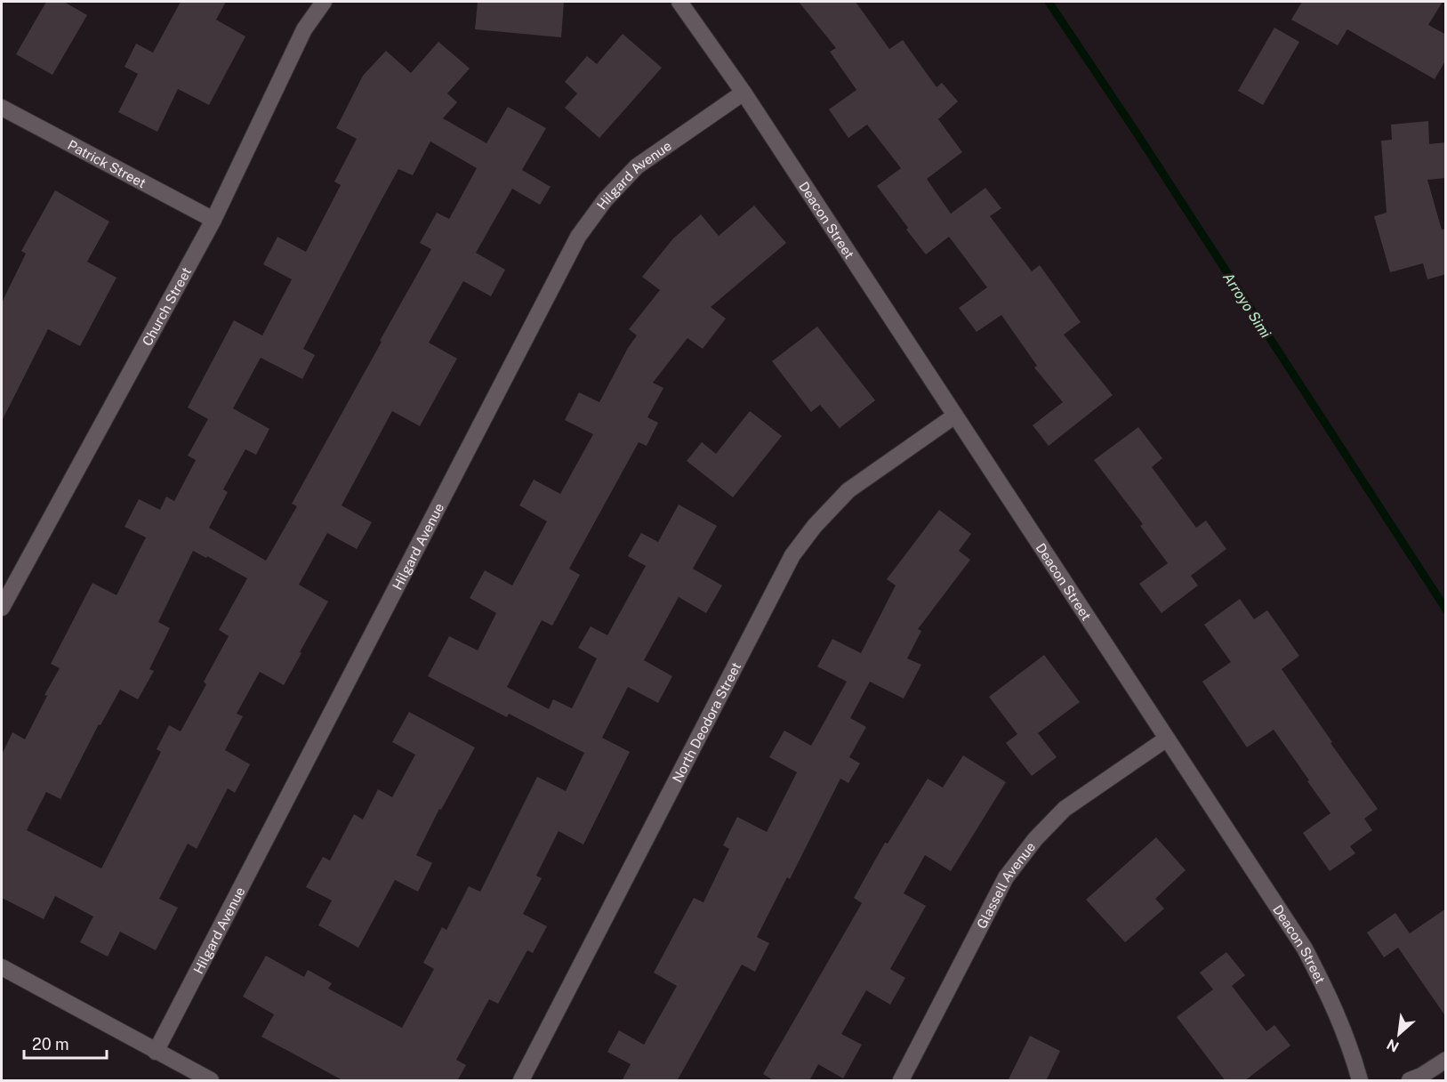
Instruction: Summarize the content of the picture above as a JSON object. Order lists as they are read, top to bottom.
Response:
{
  "streets": {
    "street": [
      "Patrick Street",
      "Hilgard Avenue",
      "Deacon Street",
      "Church Street",
      "North Deodora Street",
      "Glassell Avenue"
    ]
  },
  "crossings": [
    ["Patrick Street", "Church Street"],
    ["Hilgard Avenue", "Deacon Street"],
    ["Deacon Street", "North Deodora Street"],
    ["Deacon Street", "Glassell Avenue"]
  ],
  "water": ["Arroyo Simi"],
  "scale_bar": "20 m",
  "north": "bottom left"
}
